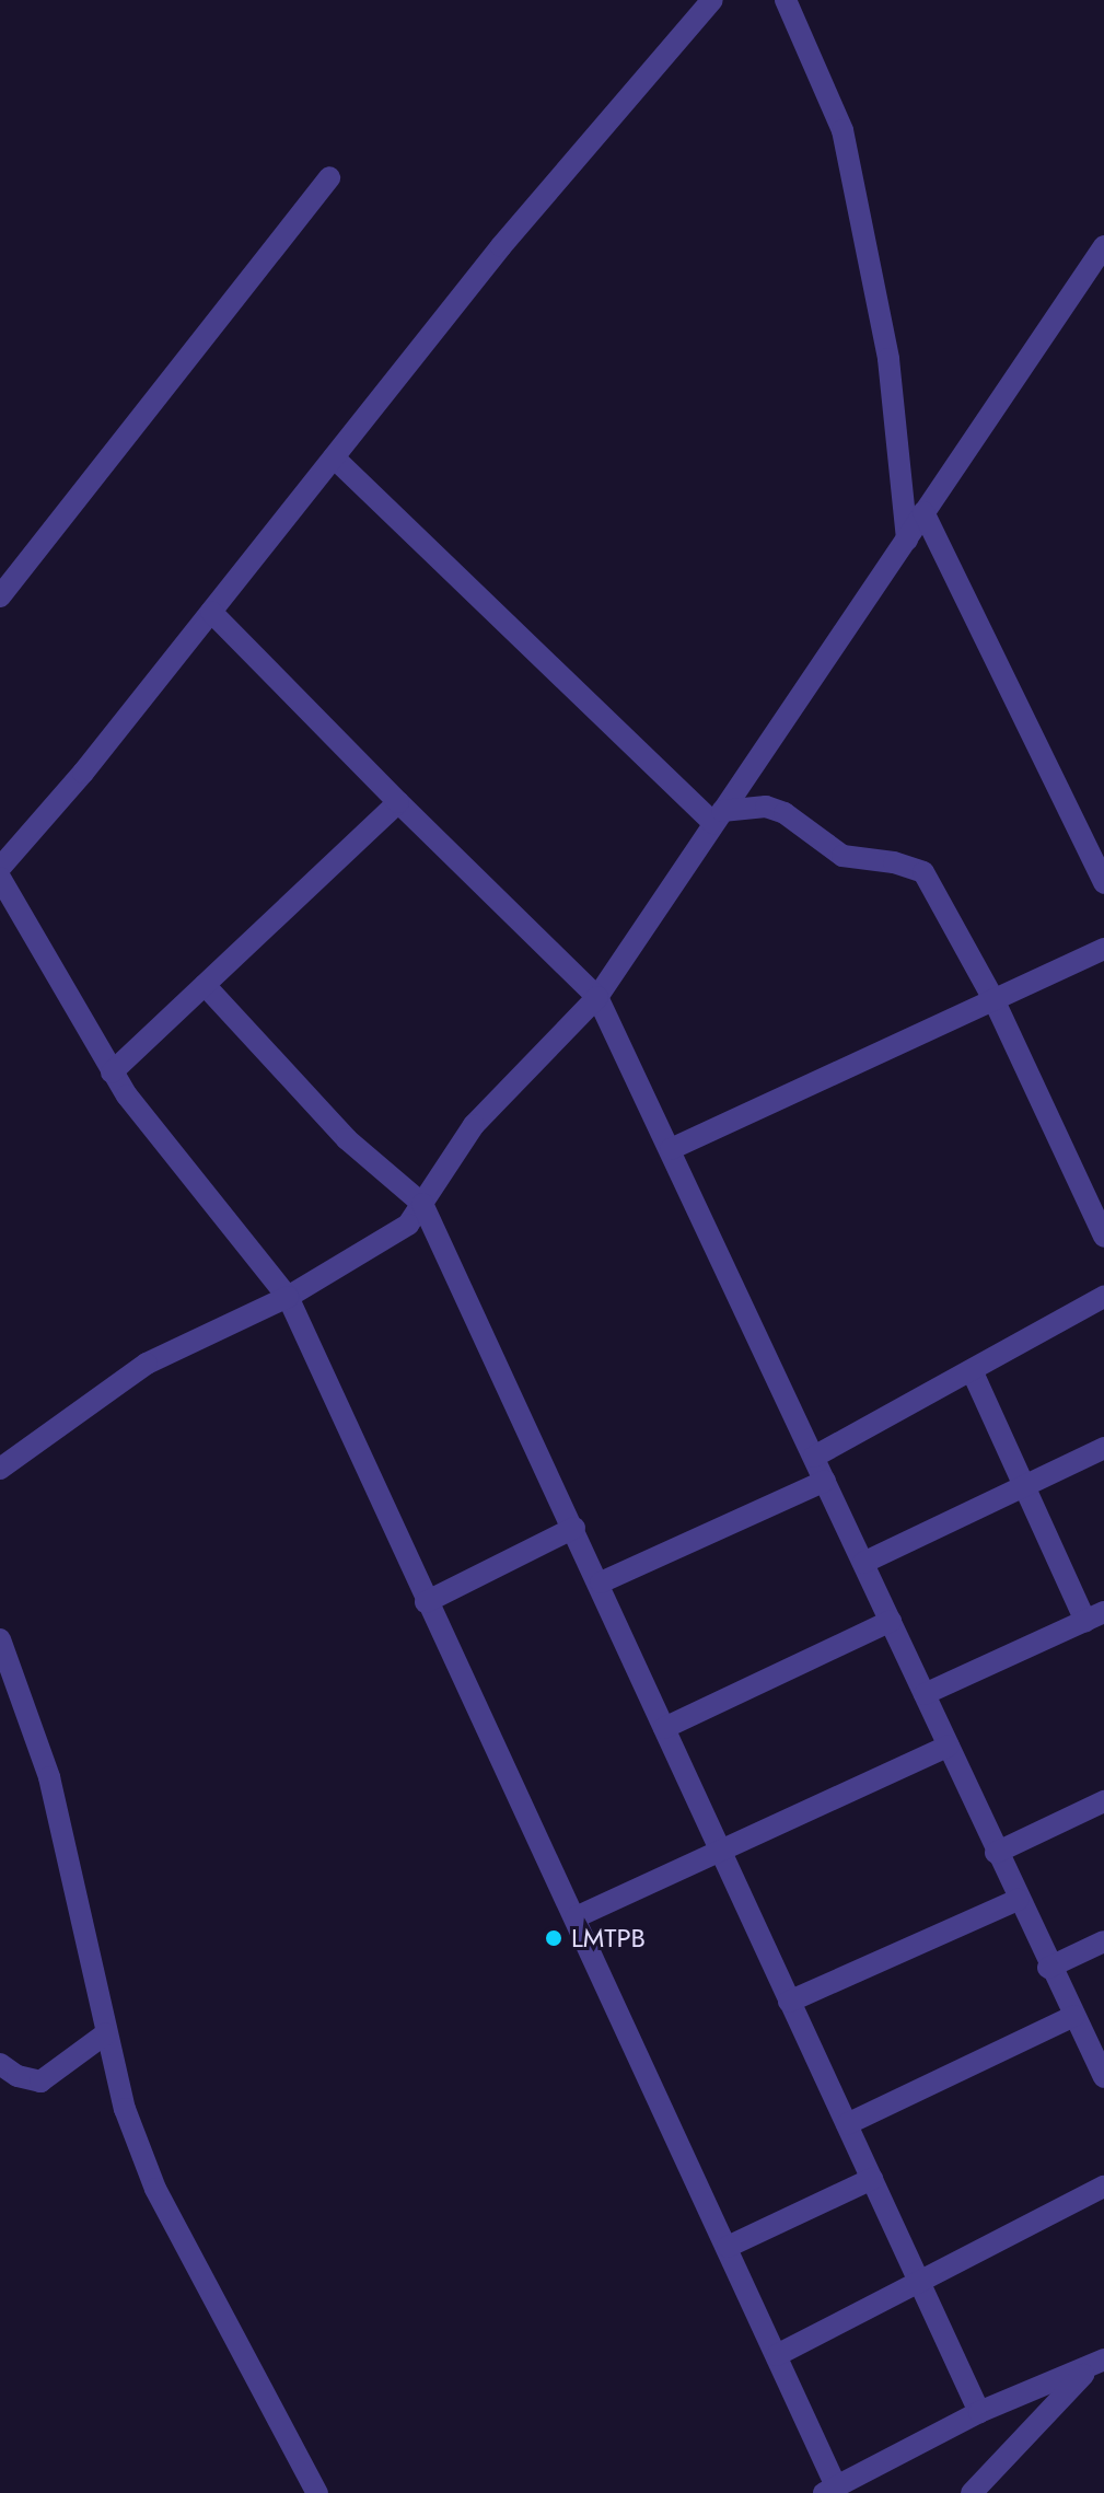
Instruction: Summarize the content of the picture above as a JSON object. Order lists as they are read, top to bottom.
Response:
{
  "places": ["LMTPB"]
}
